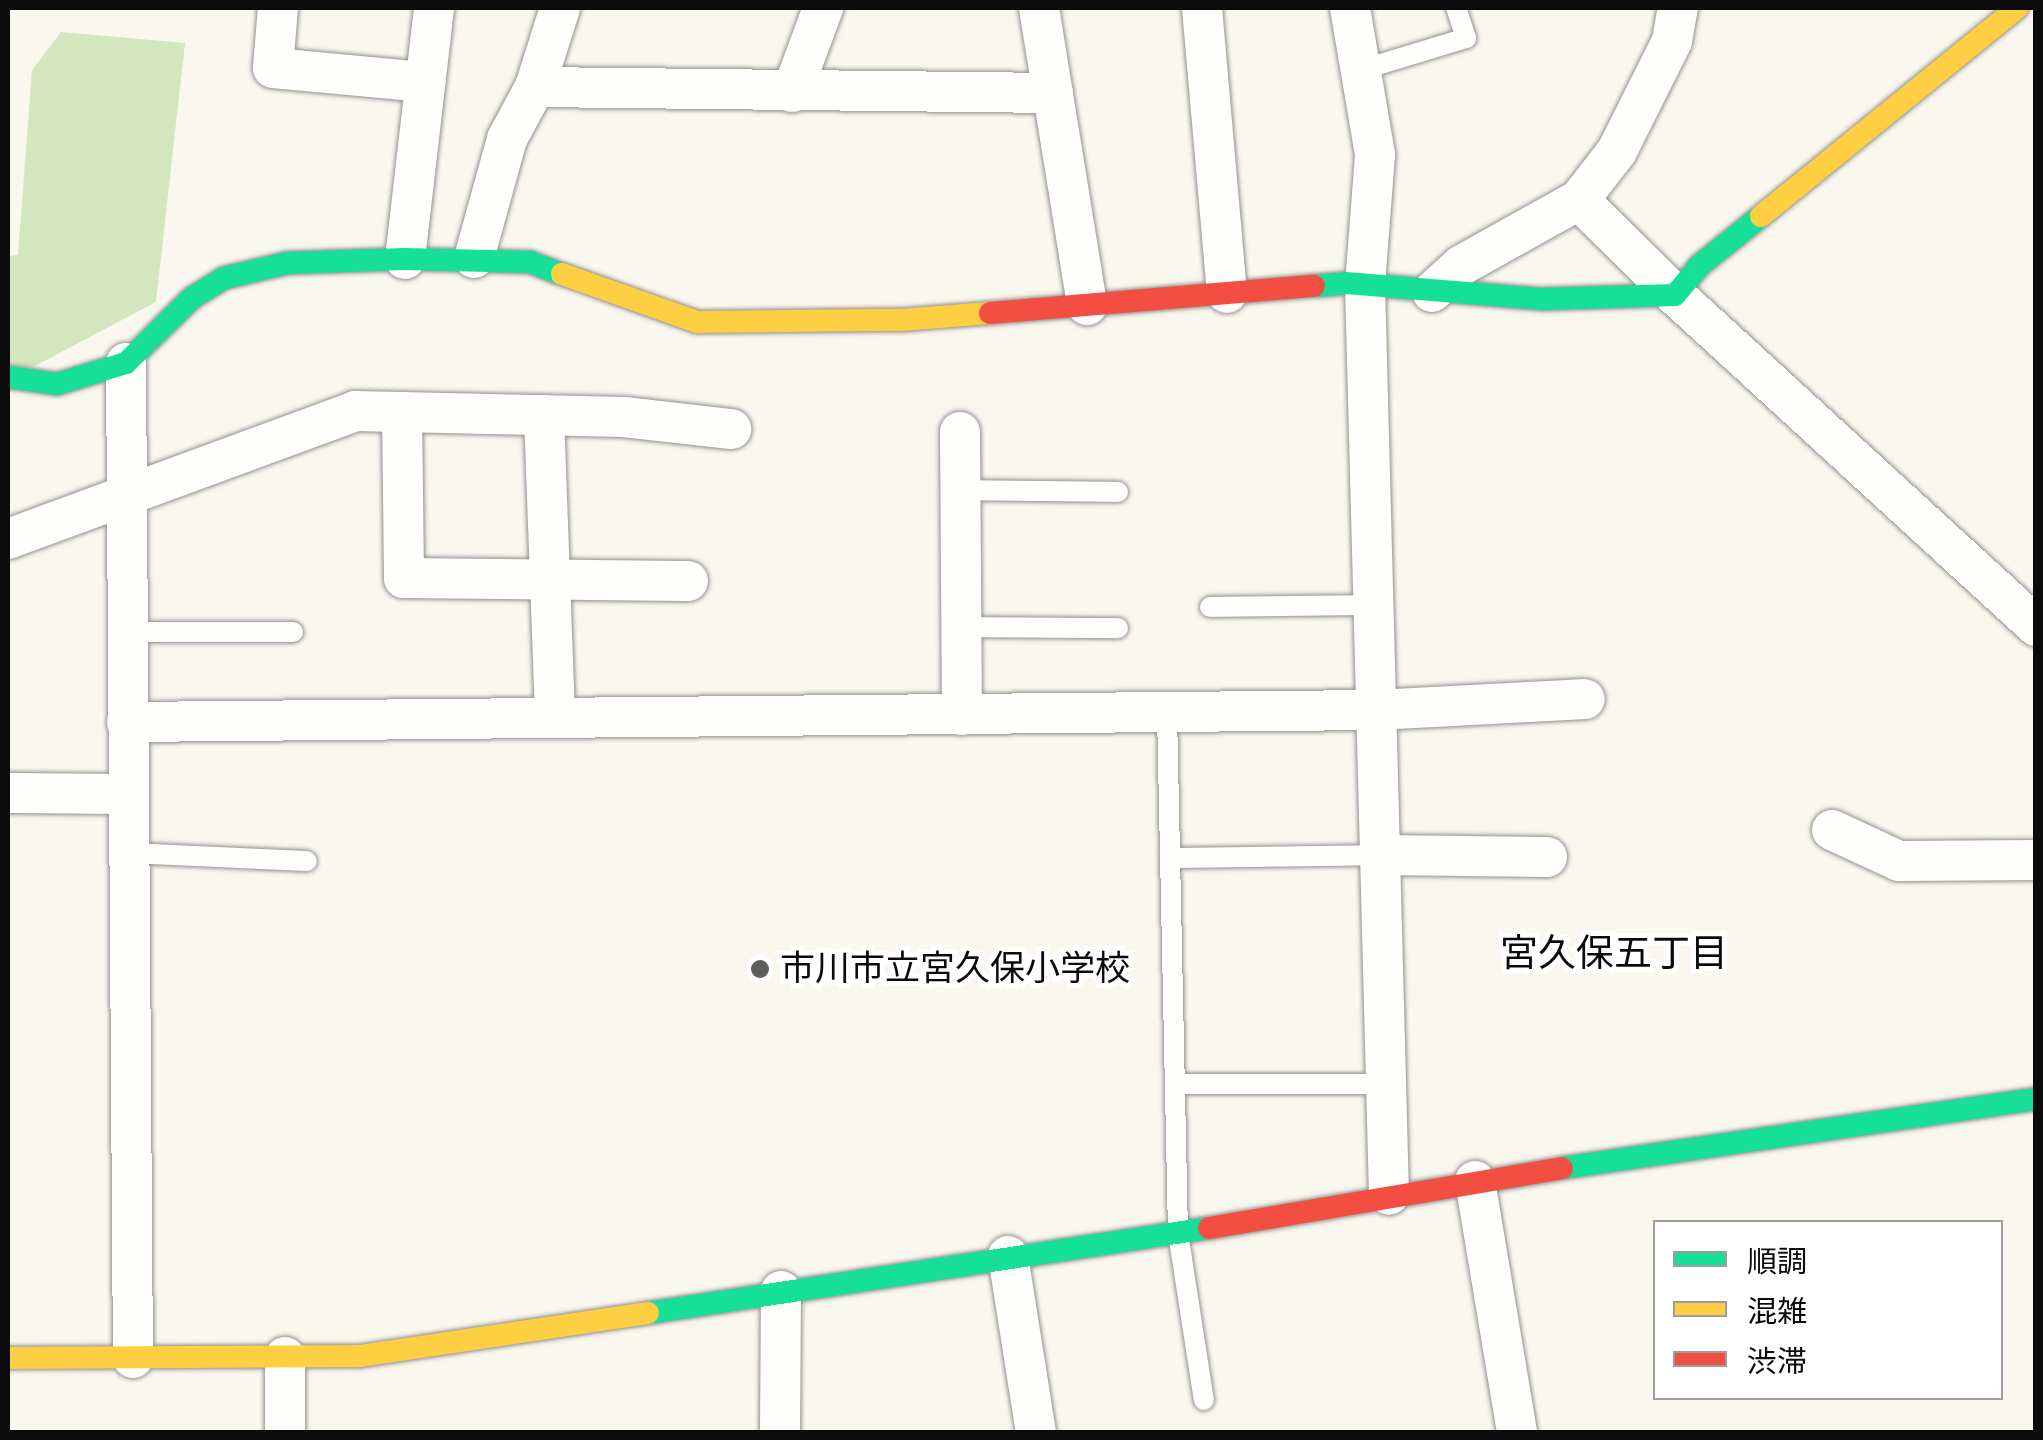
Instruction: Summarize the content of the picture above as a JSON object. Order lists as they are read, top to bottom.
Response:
{
  "districts": ["宮久保五丁目"],
  "places": ["市川市立宮久保小学校"],
  "legend": ["順調", "混雑", "渋滞"]
}
